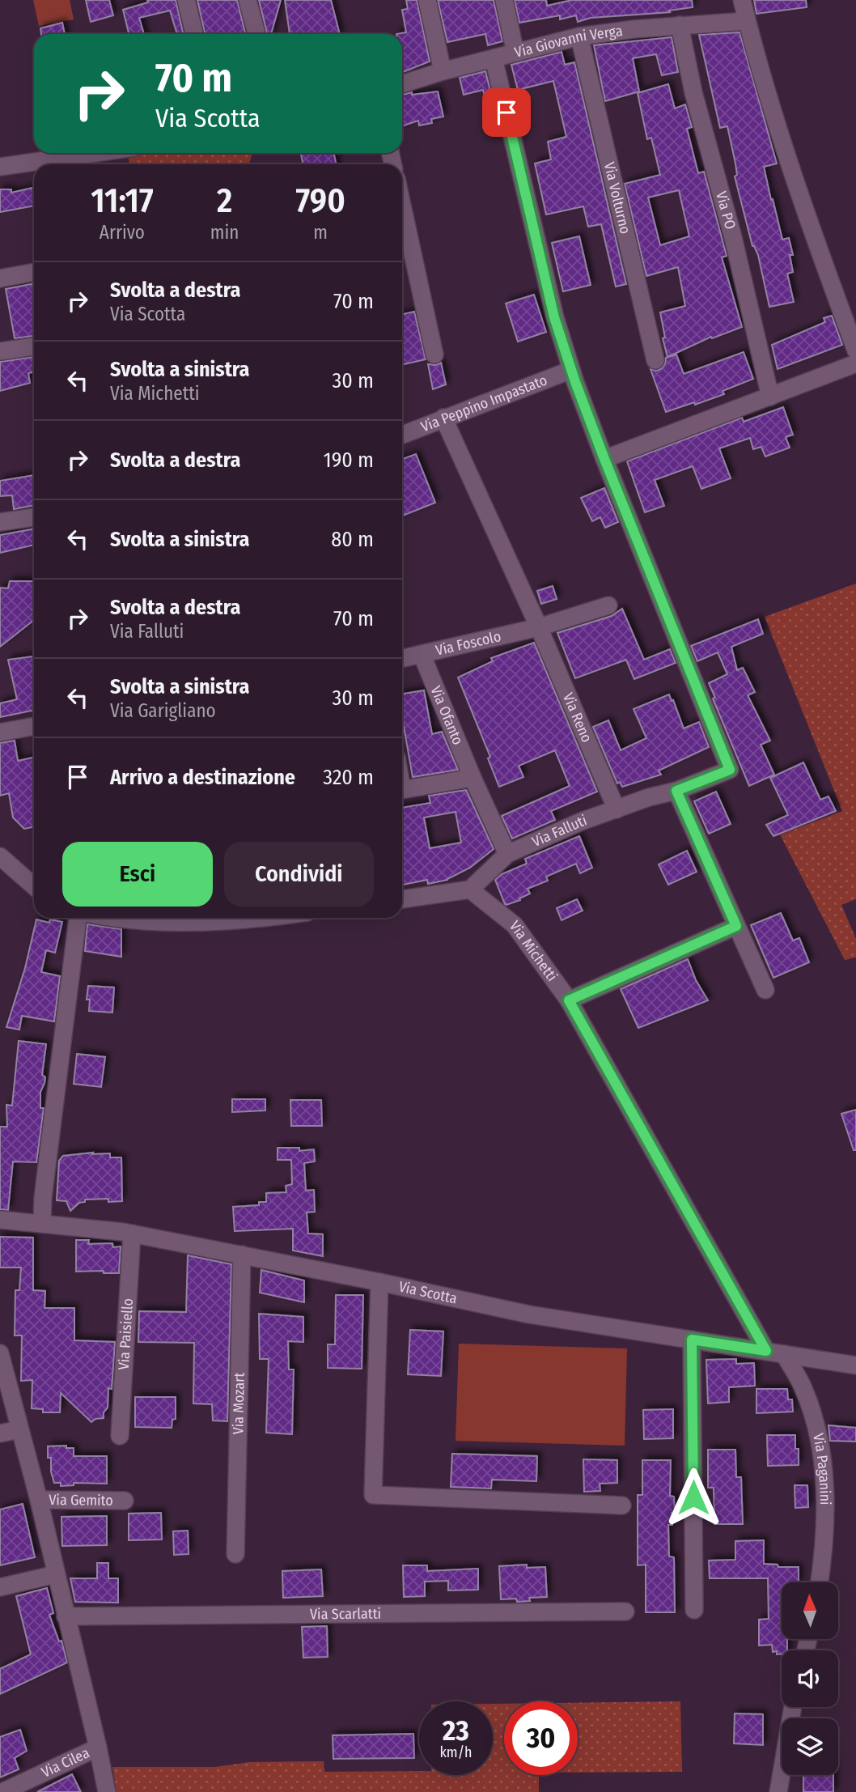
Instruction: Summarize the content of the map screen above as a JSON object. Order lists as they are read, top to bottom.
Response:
{
  "streets": {
    "street": [
      "Via Giovanni Verga",
      "Via Volturno",
      "Via PO",
      "Via Peppino Impastato",
      "Via Foscolo",
      "Via Ofanto",
      "Via Reno",
      "Via Falluti",
      "Via Michetti",
      "Via Scotta",
      "Via Paisiello",
      "Via Mozart",
      "Via Paganini",
      "Via Gemito",
      "Via Scarlatti",
      "Via Cilea"
    ]
  },
  "crossings": [
    ["Via Giovanni Verga", "Via Volturno"],
    ["Via Giovanni Verga", "Via PO"],
    ["Via Peppino Impastato", "Via Reno"],
    ["Via Foscolo", "Via Ofanto"],
    ["Via Foscolo", "Via Reno"],
    ["Via Ofanto", "Via Falluti"],
    ["Via Reno", "Via Falluti"],
    ["Via Falluti", "Via Michetti"],
    ["Via Michetti", "Via Scotta"],
    ["Via Scotta", "Via Paisiello"],
    ["Via Scotta", "Via Mozart"],
    ["Via Scotta", "Via Paganini"]
  ],
  "north": "top",
  "page": {
    "turn": ["70 m", "Via Scotta"],
    "eta": [
      "11:17",
      "Arrivo",
      "2",
      "min",
      "790",
      "m"
    ],
    "list": [
      {
        "name": "Svolta a destra",
        "note": "Via Scotta",
        "value": "70 m"
      },
      {
        "name": "Svolta a sinistra",
        "note": "Via Michetti",
        "value": "30 m"
      },
      {
        "name": "Svolta a destra",
        "value": "190 m"
      },
      {
        "name": "Svolta a sinistra",
        "value": "80 m"
      },
      {
        "name": "Svolta a destra",
        "note": "Via Falluti",
        "value": "70 m"
      },
      {
        "name": "Svolta a sinistra",
        "note": "Via Garigliano",
        "value": "30 m"
      },
      {
        "name": "Arrivo a destinazione",
        "value": "320 m"
      }
    ],
    "buttons": ["Esci", "Condividi"],
    "speed": "23 km/h",
    "limit": "30"
  }
}
